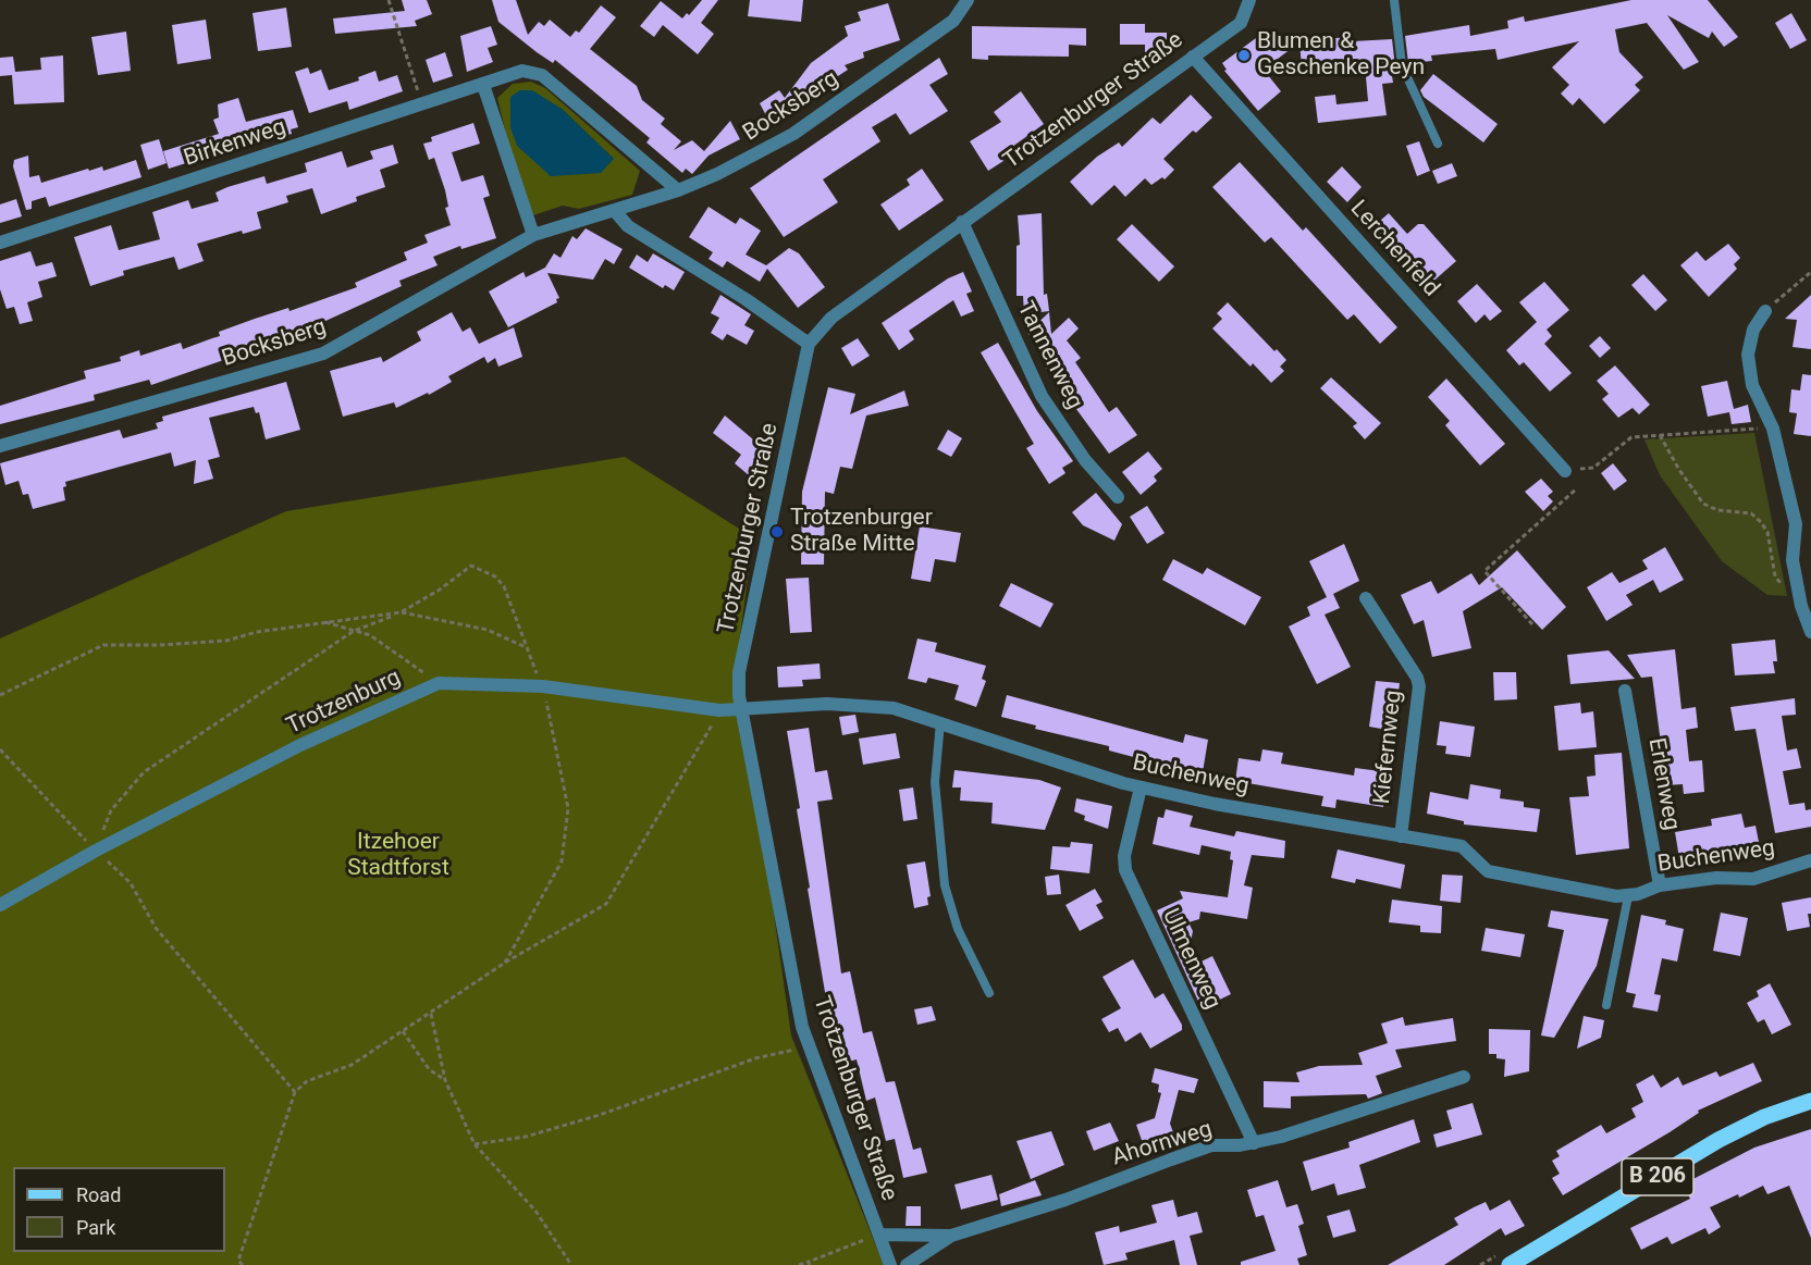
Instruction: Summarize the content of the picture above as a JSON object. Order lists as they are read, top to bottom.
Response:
{
  "streets": {
    "main road": ["B 206"],
    "street": [
      "Trotzenburger Straße",
      "Bocksberg",
      "Birkenweg",
      "Lerchenfeld",
      "Tannenweg",
      "Trotzenburg",
      "Kiefernweg",
      "Buchenweg",
      "Erlenweg",
      "Ulmenweg",
      "Ahornweg"
    ]
  },
  "crossings": [
    ["Trotzenburger Straße", "Lerchenfeld"],
    ["Trotzenburger Straße", "Tannenweg"],
    ["Trotzenburger Straße", "Trotzenburg"],
    ["Trotzenburger Straße", "Buchenweg"],
    ["Trotzenburger Straße", "Ahornweg"],
    ["Bocksberg", "Birkenweg"],
    ["Trotzenburg", "Buchenweg"],
    ["Kiefernweg", "Buchenweg"],
    ["Buchenweg", "Erlenweg"],
    ["Buchenweg", "Ulmenweg"],
    ["Ulmenweg", "Ahornweg"]
  ],
  "parks": ["Itzehoer Stadtforst"],
  "places": ["Blumen & Geschenke Peyn", "Trotzenburger Straße Mitte"],
  "legend": ["Road", "Park"]
}
